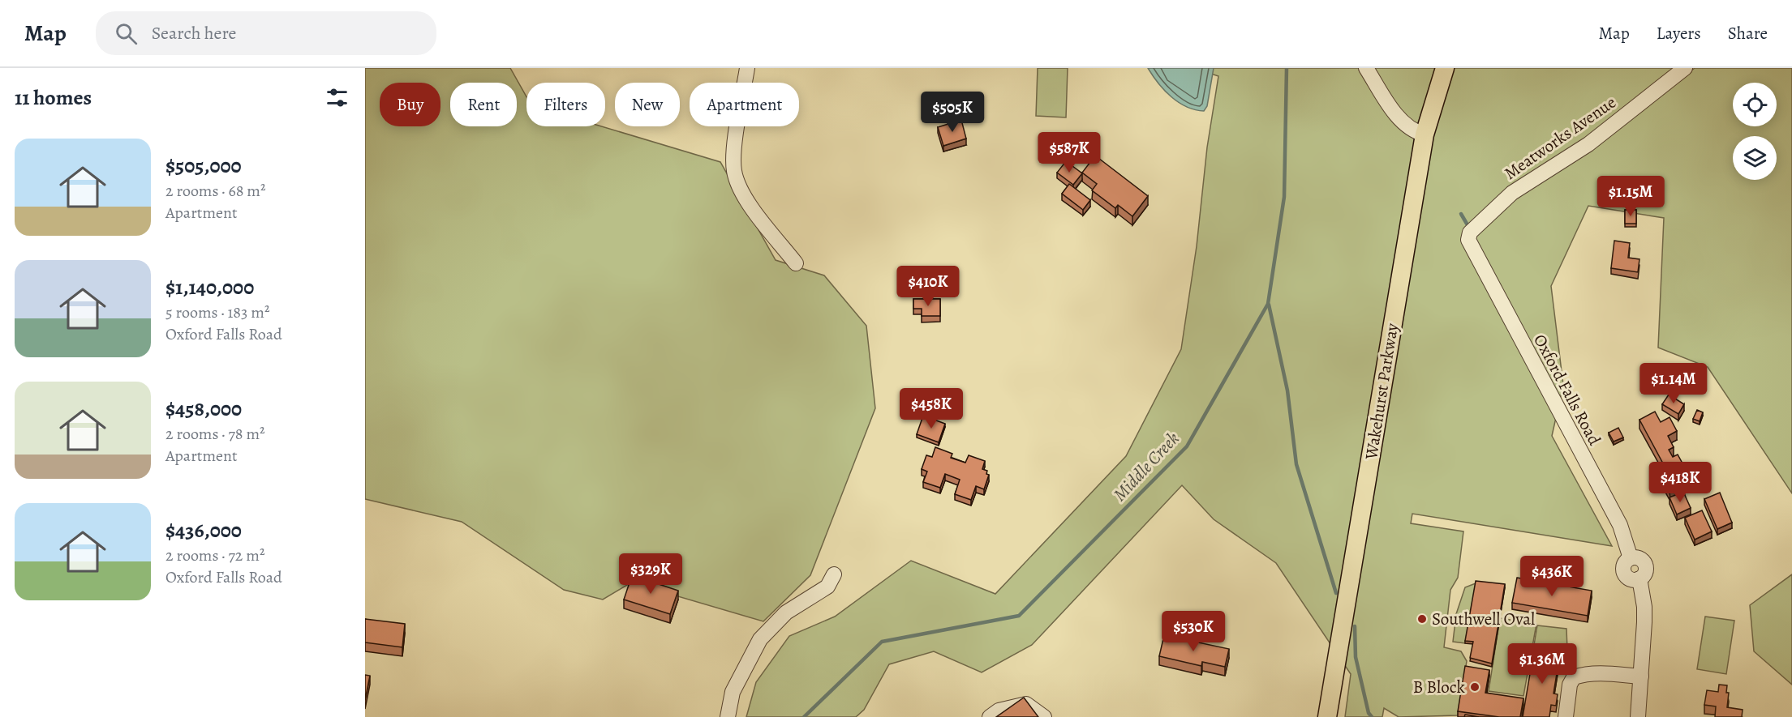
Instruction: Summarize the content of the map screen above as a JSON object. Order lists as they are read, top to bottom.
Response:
{
  "streets": {
    "main road": ["Wakehurst Parkway"],
    "street": ["Meatworks Avenue", "Oxford Falls Road"]
  },
  "crossings": [
    ["Meatworks Avenue", "Oxford Falls Road"]
  ],
  "water": ["Middle Creek"],
  "places": ["Southwell Oval", "B Block"],
  "page": {
    "header": "Map",
    "search": "Search here",
    "nav": ["Map", "Layers", "Share"],
    "heading": "11 homes",
    "chip": [
      "Buy",
      "Rent",
      "Filters",
      "New",
      "Apartment"
    ],
    "price": [
      "$505K",
      "$587K",
      "$1.15M",
      "$410K",
      "$1.14M",
      "$458K",
      "$418K",
      "$329K",
      "$436K",
      "$530K",
      "$1.36M"
    ],
    "list": [
      {
        "name": "$505,000",
        "note": "2 rooms · 68 m² · Apartment"
      },
      {
        "name": "$1,140,000",
        "note": "5 rooms · 183 m² · Oxford Falls Road"
      },
      {
        "name": "$458,000",
        "note": "2 rooms · 78 m² · Apartment"
      },
      {
        "name": "$436,000",
        "note": "2 rooms · 72 m² · Oxford Falls Road"
      }
    ]
  }
}
